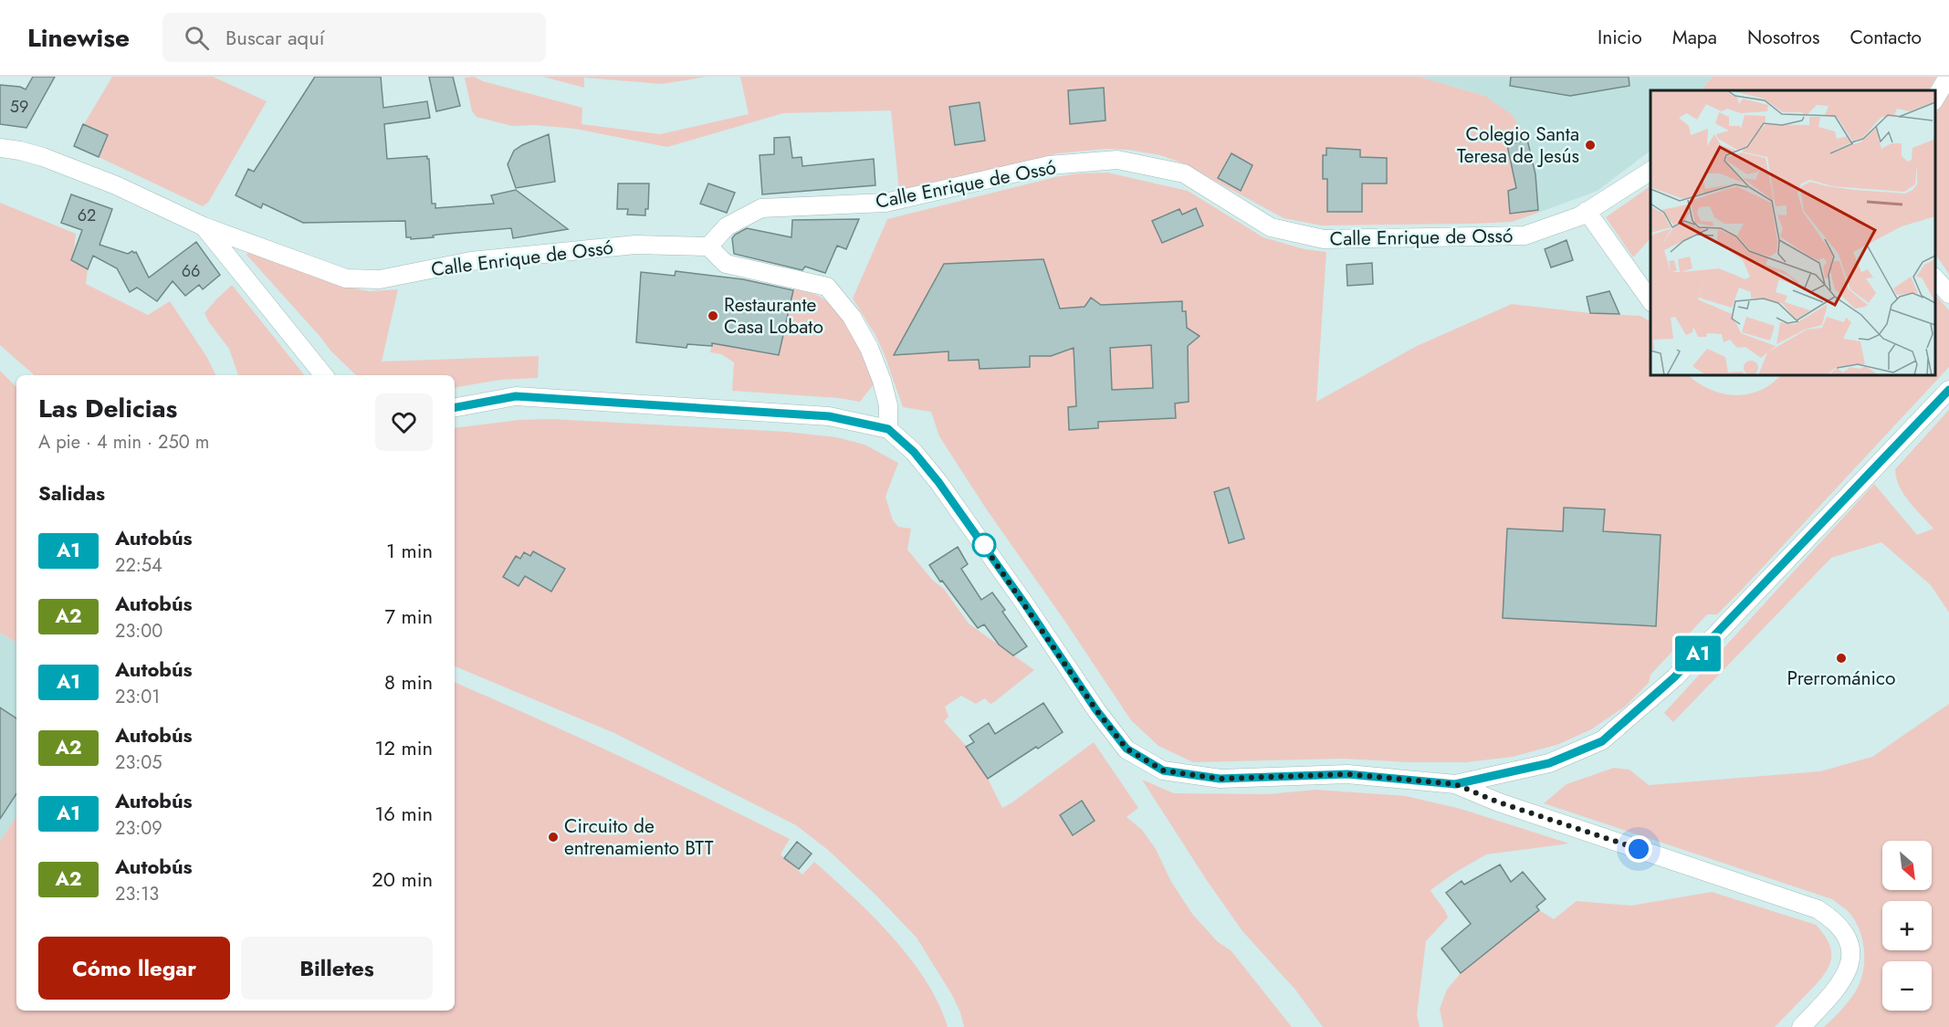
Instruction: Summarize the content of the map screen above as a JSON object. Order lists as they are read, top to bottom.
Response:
{
  "streets": {
    "street": ["Calle Enrique de Ossó"]
  },
  "places": [
    "Colegio Santa Teresa de Jesús",
    "Restaurante Casa Lobato",
    "Prerrománico",
    "Circuito de entrenamiento BTT"
  ],
  "lines": ["bus line A1"],
  "house_numbers": ["59", "62", "66"],
  "north": "bottom right",
  "page": {
    "header": "Linewise",
    "search": "Buscar aquí",
    "nav": [
      "Inicio",
      "Mapa",
      "Nosotros",
      "Contacto"
    ],
    "on_map": "A1",
    "heading": [
      ["Las Delicias", "A pie · 4 min · 250 m"],
      "Salidas"
    ],
    "list": [
      {
        "mark": "A1",
        "name": "Autobús",
        "note": "22:54",
        "value": "1 min"
      },
      {
        "mark": "A2",
        "name": "Autobús",
        "note": "23:00",
        "value": "7 min"
      },
      {
        "mark": "A1",
        "name": "Autobús",
        "note": "23:01",
        "value": "8 min"
      },
      {
        "mark": "A2",
        "name": "Autobús",
        "note": "23:05",
        "value": "12 min"
      },
      {
        "mark": "A1",
        "name": "Autobús",
        "note": "23:09",
        "value": "16 min"
      },
      {
        "mark": "A2",
        "name": "Autobús",
        "note": "23:13",
        "value": "20 min"
      }
    ],
    "map_buttons": ["+", "−"],
    "buttons": ["Cómo llegar", "Billetes"]
  }
}
